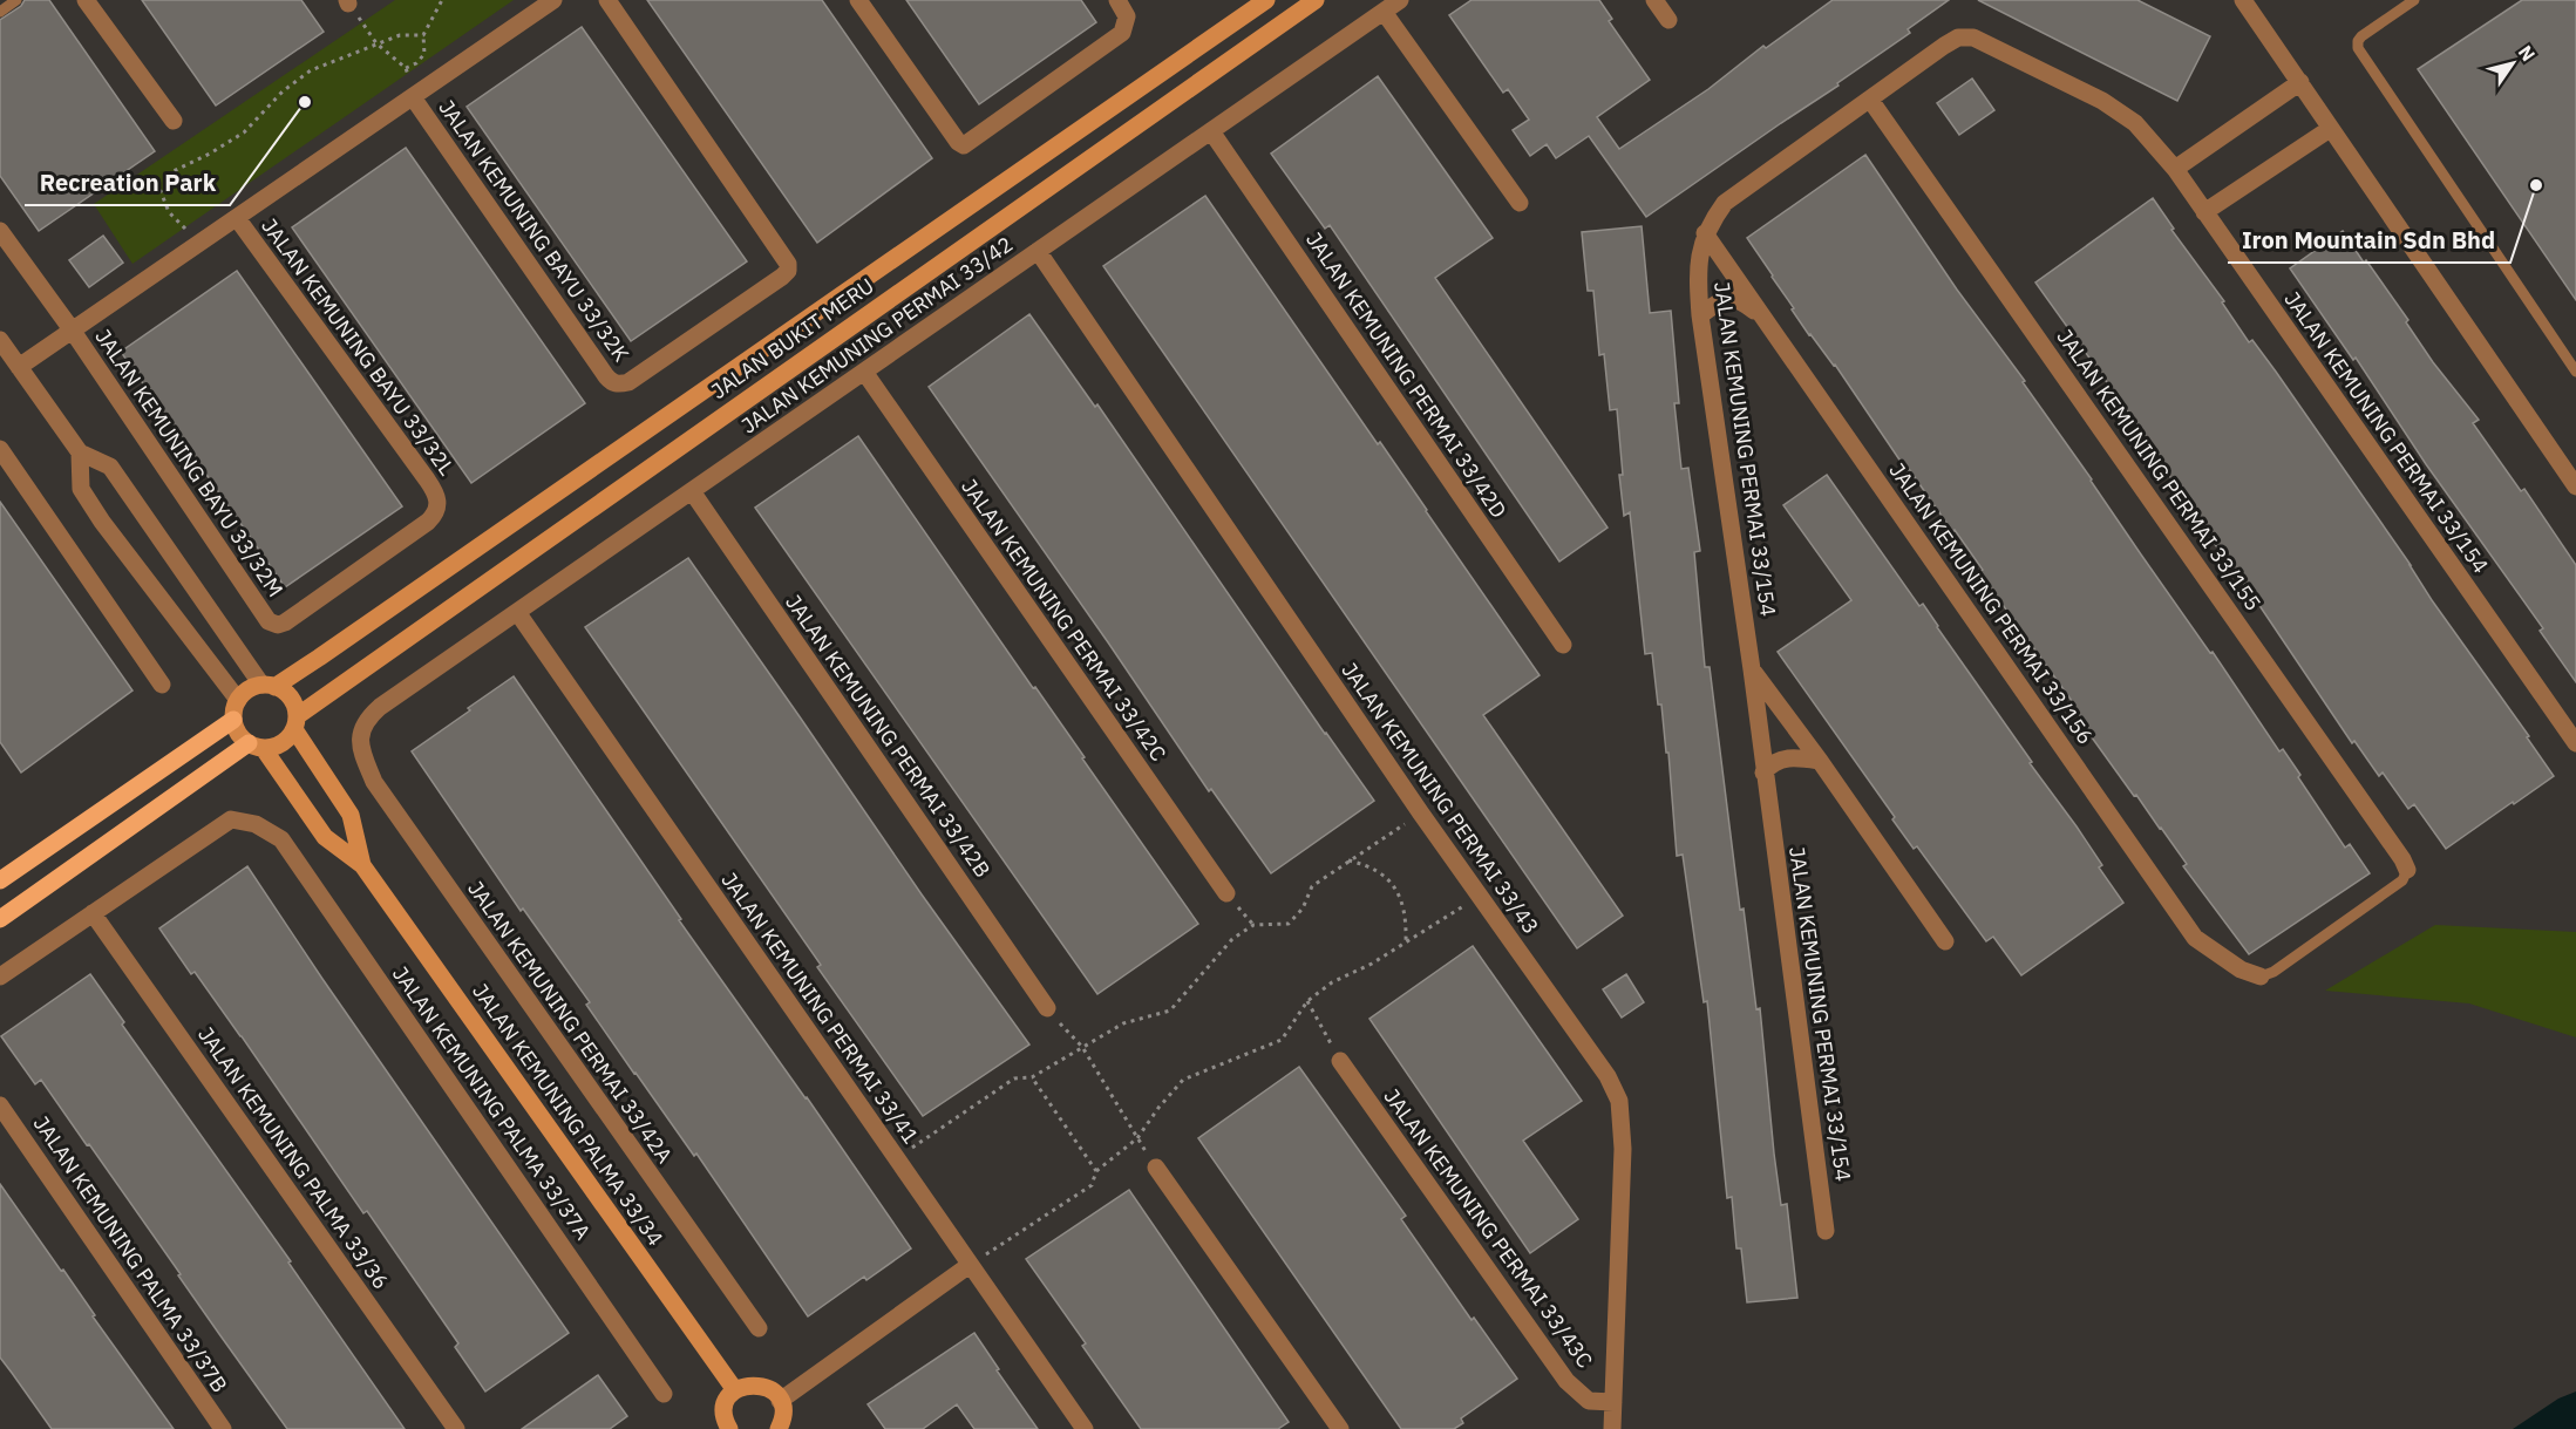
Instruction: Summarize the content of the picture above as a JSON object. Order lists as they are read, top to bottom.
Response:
{
  "streets": {
    "main road": ["JALAN BUKIT MERU", "JALAN KEMUNING PALMA 33/34"],
    "street": [
      "JALAN KEMUNING BAYU 33/32K",
      "JALAN KEMUNING PERMAI 33/42",
      "JALAN KEMUNING BAYU 33/32L",
      "JALAN KEMUNING PERMAI 33/42D",
      "JALAN KEMUNING PERMAI 33/154",
      "JALAN KEMUNING BAYU 33/32M",
      "JALAN KEMUNING PERMAI 33/155",
      "JALAN KEMUNING PERMAI 33/156",
      "JALAN KEMUNING PERMAI 33/42C",
      "JALAN KEMUNING PERMAI 33/42B",
      "JALAN KEMUNING PERMAI 33/43",
      "JALAN KEMUNING PERMAI 33/41",
      "JALAN KEMUNING PERMAI 33/42A",
      "JALAN KEMUNING PALMA 33/37A",
      "JALAN KEMUNING PALMA 33/36",
      "JALAN KEMUNING PERMAI 33/43C",
      "JALAN KEMUNING PALMA 33/37B"
    ]
  },
  "crossings": [
    ["JALAN KEMUNING PERMAI 33/42", "JALAN KEMUNING PERMAI 33/42D"],
    ["JALAN KEMUNING PERMAI 33/42", "JALAN KEMUNING PERMAI 33/42C"],
    ["JALAN KEMUNING PERMAI 33/42", "JALAN KEMUNING PERMAI 33/42B"],
    ["JALAN KEMUNING PERMAI 33/42", "JALAN KEMUNING PERMAI 33/43"],
    ["JALAN KEMUNING PERMAI 33/42", "JALAN KEMUNING PERMAI 33/41"],
    ["JALAN KEMUNING PERMAI 33/42", "JALAN KEMUNING PERMAI 33/42A"],
    ["JALAN BUKIT MERU", "JALAN KEMUNING PALMA 33/34"],
    ["JALAN KEMUNING BAYU 33/32L", "JALAN KEMUNING BAYU 33/32M"],
    ["JALAN KEMUNING PERMAI 33/154", "JALAN KEMUNING PERMAI 33/155"],
    ["JALAN KEMUNING PERMAI 33/154", "JALAN KEMUNING PERMAI 33/156"],
    ["JALAN KEMUNING PERMAI 33/43", "JALAN KEMUNING PERMAI 33/43C"],
    ["JALAN KEMUNING PALMA 33/37A", "JALAN KEMUNING PALMA 33/36"]
  ],
  "places": ["Recreation Park", "Iron Mountain Sdn Bhd"],
  "north": "top right"
}
